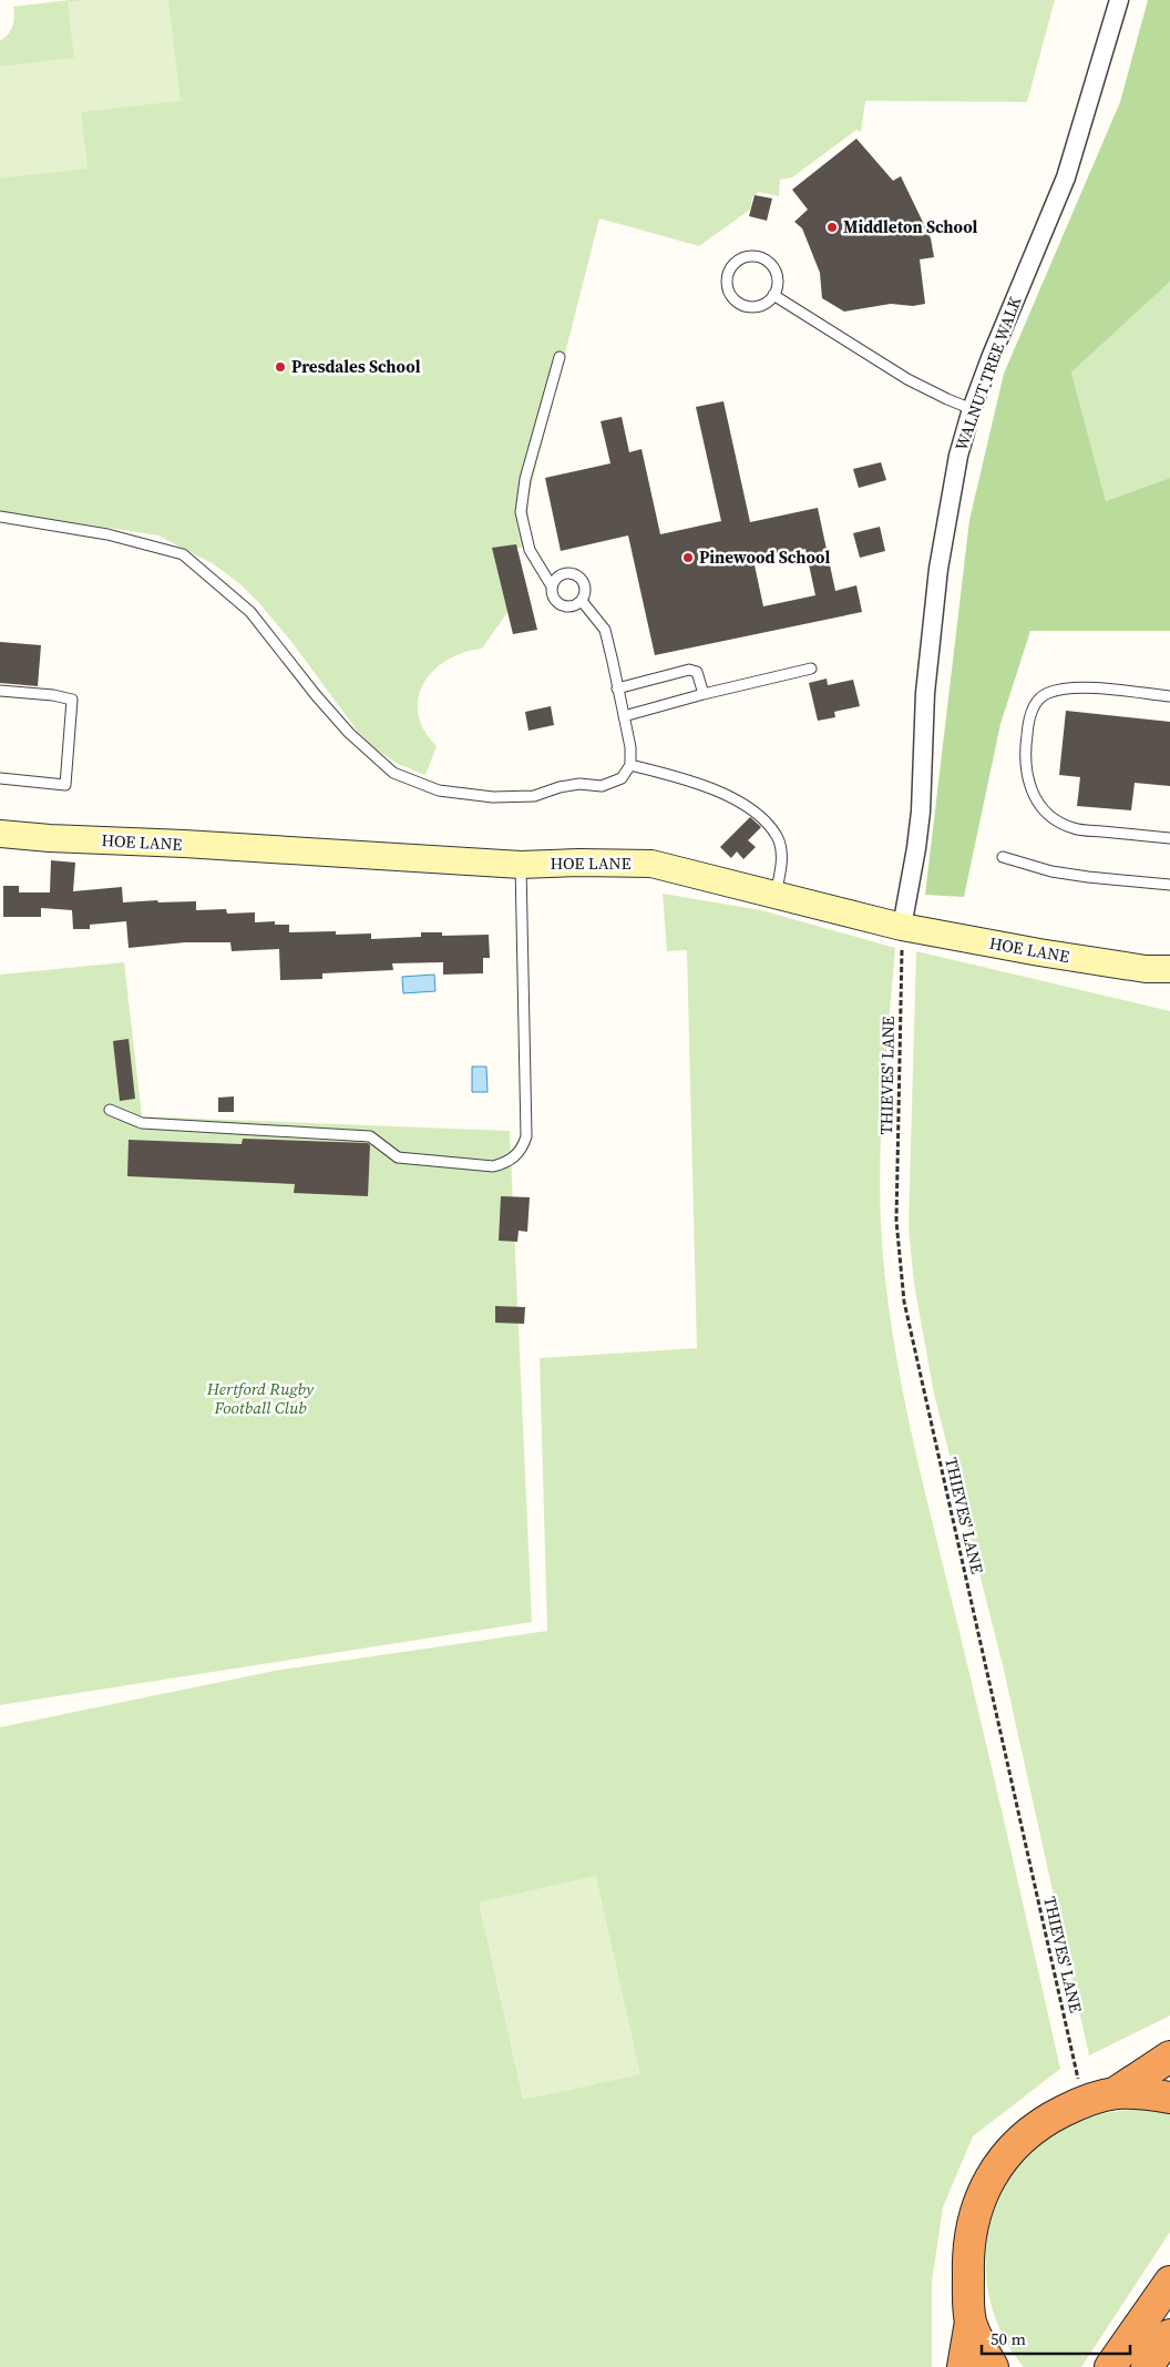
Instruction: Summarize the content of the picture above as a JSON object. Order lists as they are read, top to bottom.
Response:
{
  "streets": {
    "street": ["WALNUT TREE WALK", "HOE LANE"],
    "path": ["THIEVES' LANE"]
  },
  "crossings": [
    ["WALNUT TREE WALK", "HOE LANE"],
    ["WALNUT TREE WALK", "THIEVES' LANE"],
    ["HOE LANE", "THIEVES' LANE"]
  ],
  "parks": ["Hertford Rugby Football Club"],
  "places": ["Middleton School", "Presdales School", "Pinewood School"],
  "scale_bar": "50 m"
}
